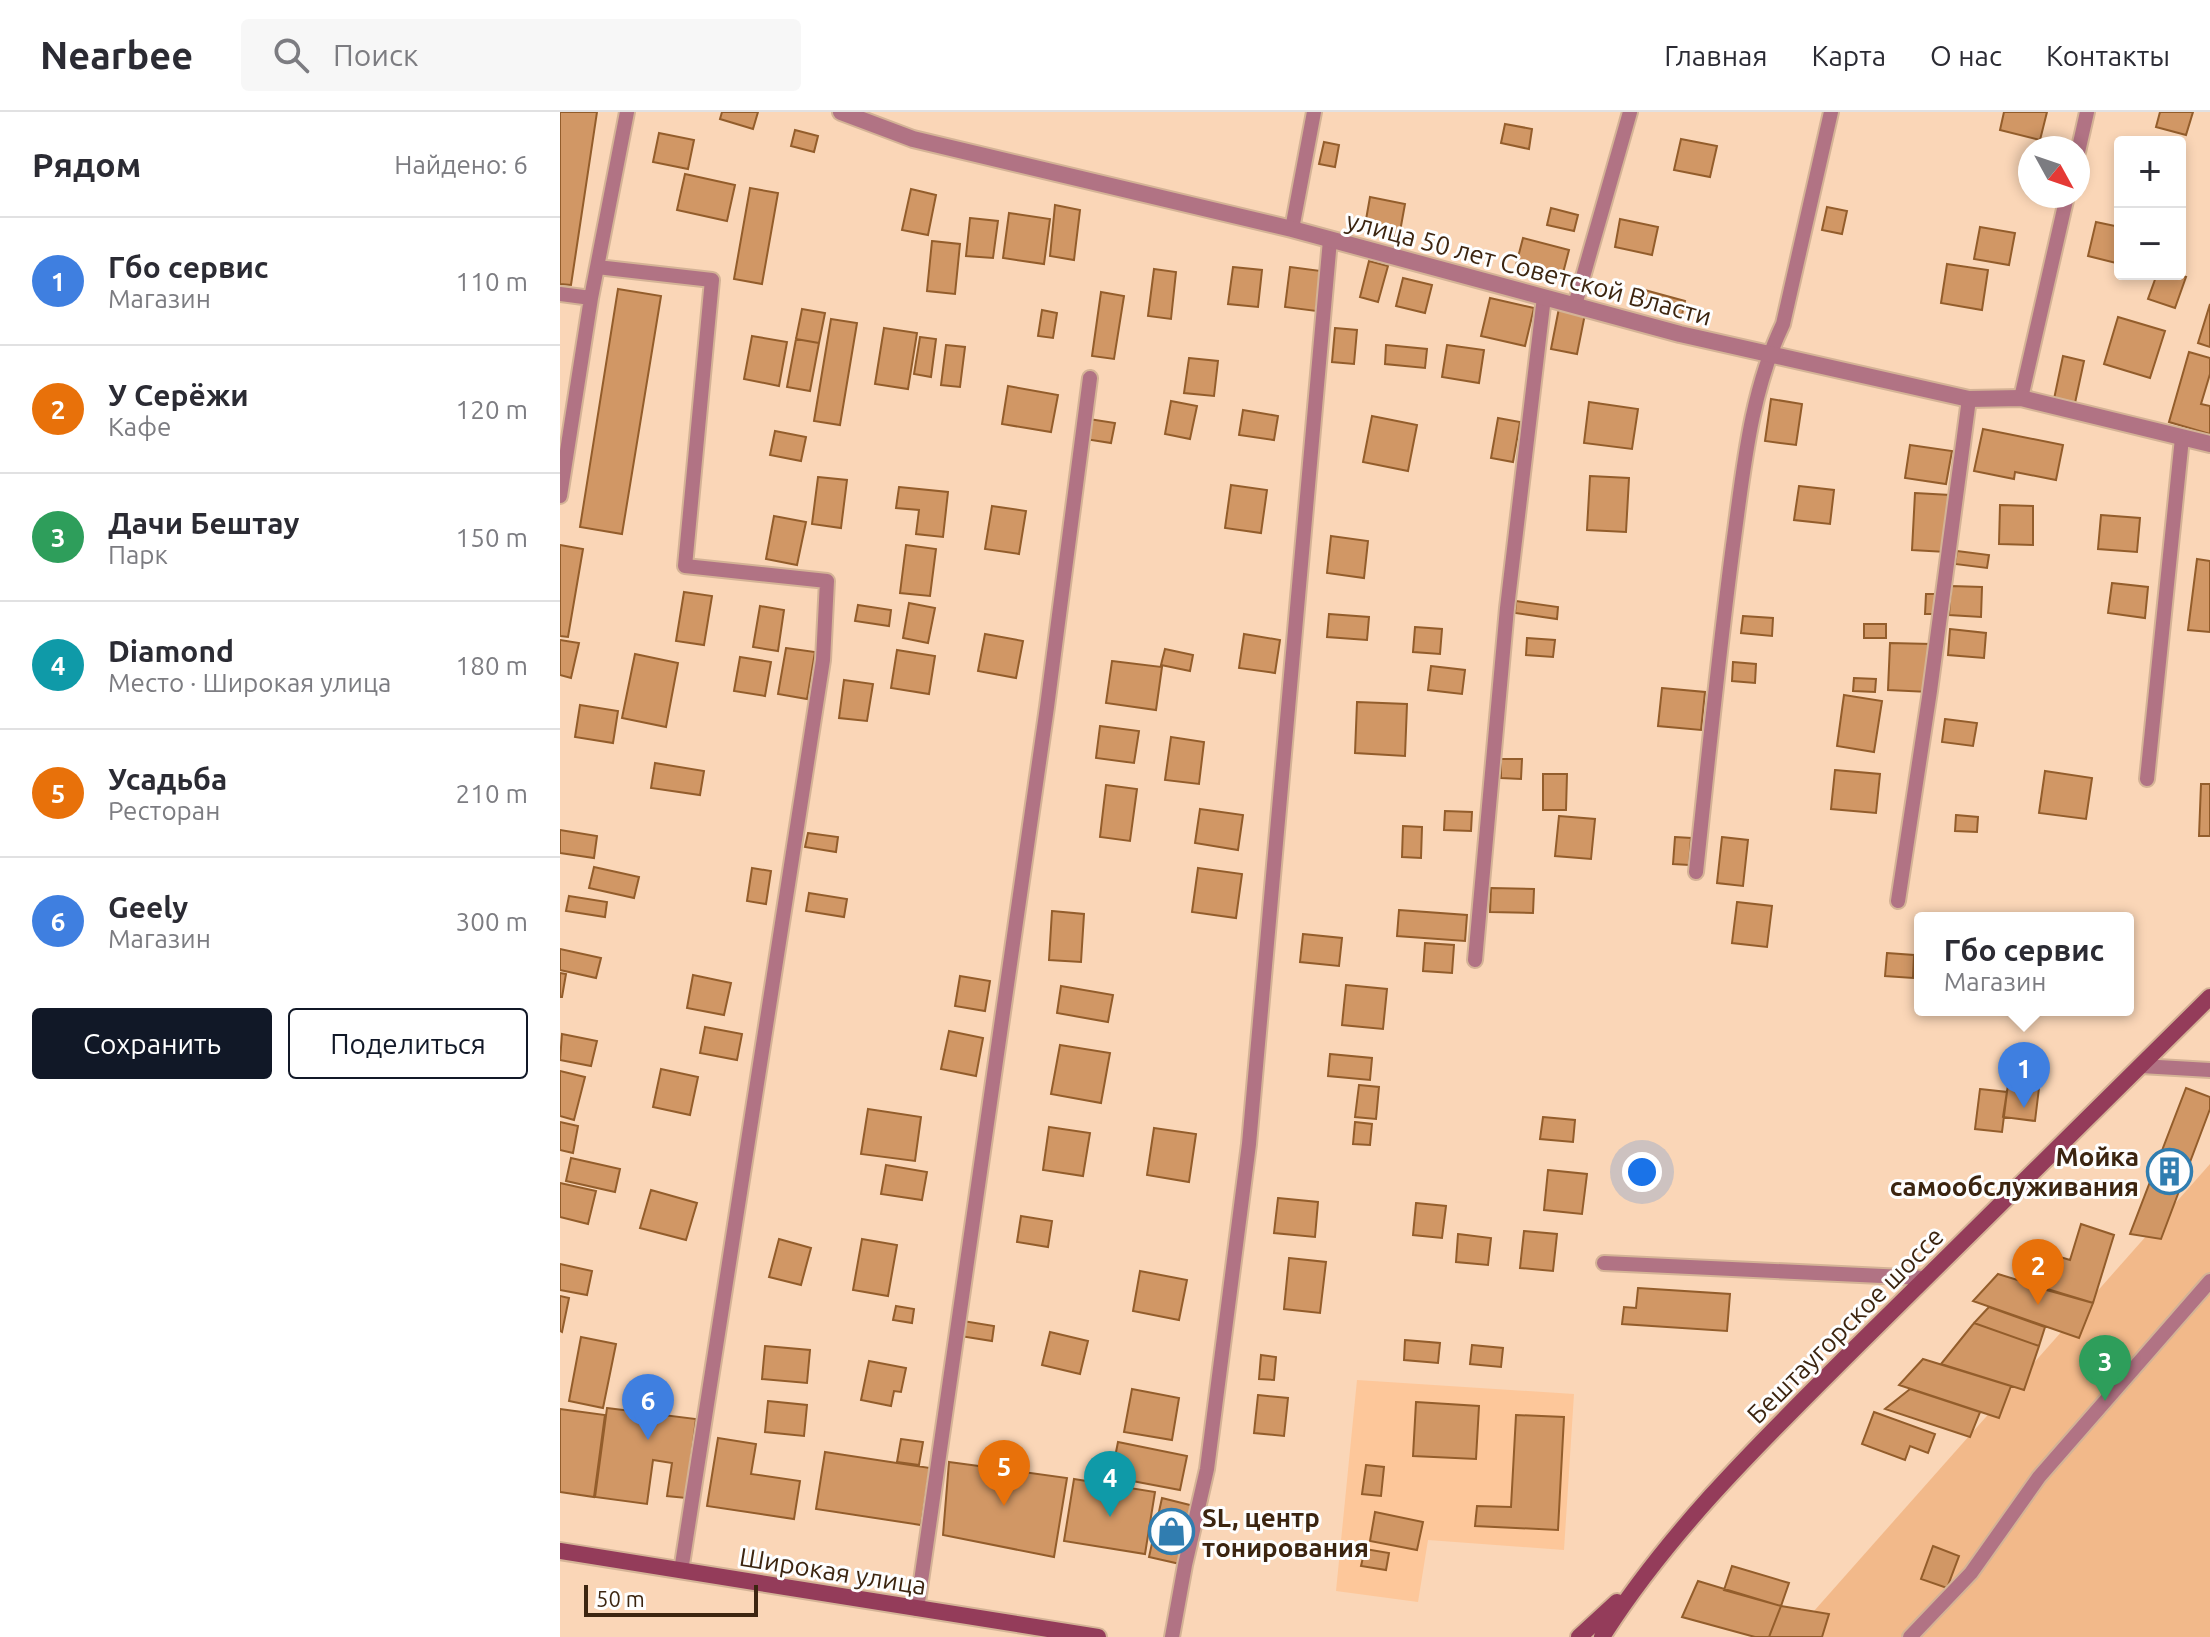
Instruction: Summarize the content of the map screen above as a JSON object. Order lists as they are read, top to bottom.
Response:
{
  "streets": {
    "main road": ["Бештаугорское шоссе", "Широкая улица"],
    "street": ["улица 50 лет Советской Власти"]
  },
  "places": {
    "building": ["Мойка самообслуживания"],
    "shop": ["SL, центр тонирования"]
  },
  "scale_bar": "50 m",
  "north": "bottom right",
  "page": {
    "header": "Nearbee",
    "search": "Поиск",
    "nav": [
      "Главная",
      "Карта",
      "О нас",
      "Контакты"
    ],
    "heading": ["Рядом", "Найдено: 6"],
    "map_buttons": ["+", "−"],
    "list": [
      {
        "mark": "1",
        "name": "Гбо cервис",
        "note": "Магазин",
        "value": "110 m"
      },
      {
        "mark": "2",
        "name": "У Серёжи",
        "note": "Кафе",
        "value": "120 m"
      },
      {
        "mark": "3",
        "name": "Дачи Бештау",
        "note": "Парк",
        "value": "150 m"
      },
      {
        "mark": "4",
        "name": "Diamond",
        "note": "Место · Широкая улица",
        "value": "180 m"
      },
      {
        "mark": "5",
        "name": "Усадьба",
        "note": "Ресторан",
        "value": "210 m"
      },
      {
        "mark": "6",
        "name": "Geely",
        "note": "Магазин",
        "value": "300 m"
      }
    ],
    "popup": ["Гбо cервис", "Магазин"],
    "buttons": ["Сохранить", "Поделиться"],
    "pins": [
      "1",
      "2",
      "3",
      "6",
      "5",
      "4"
    ],
    "scale": "50 m"
  }
}
